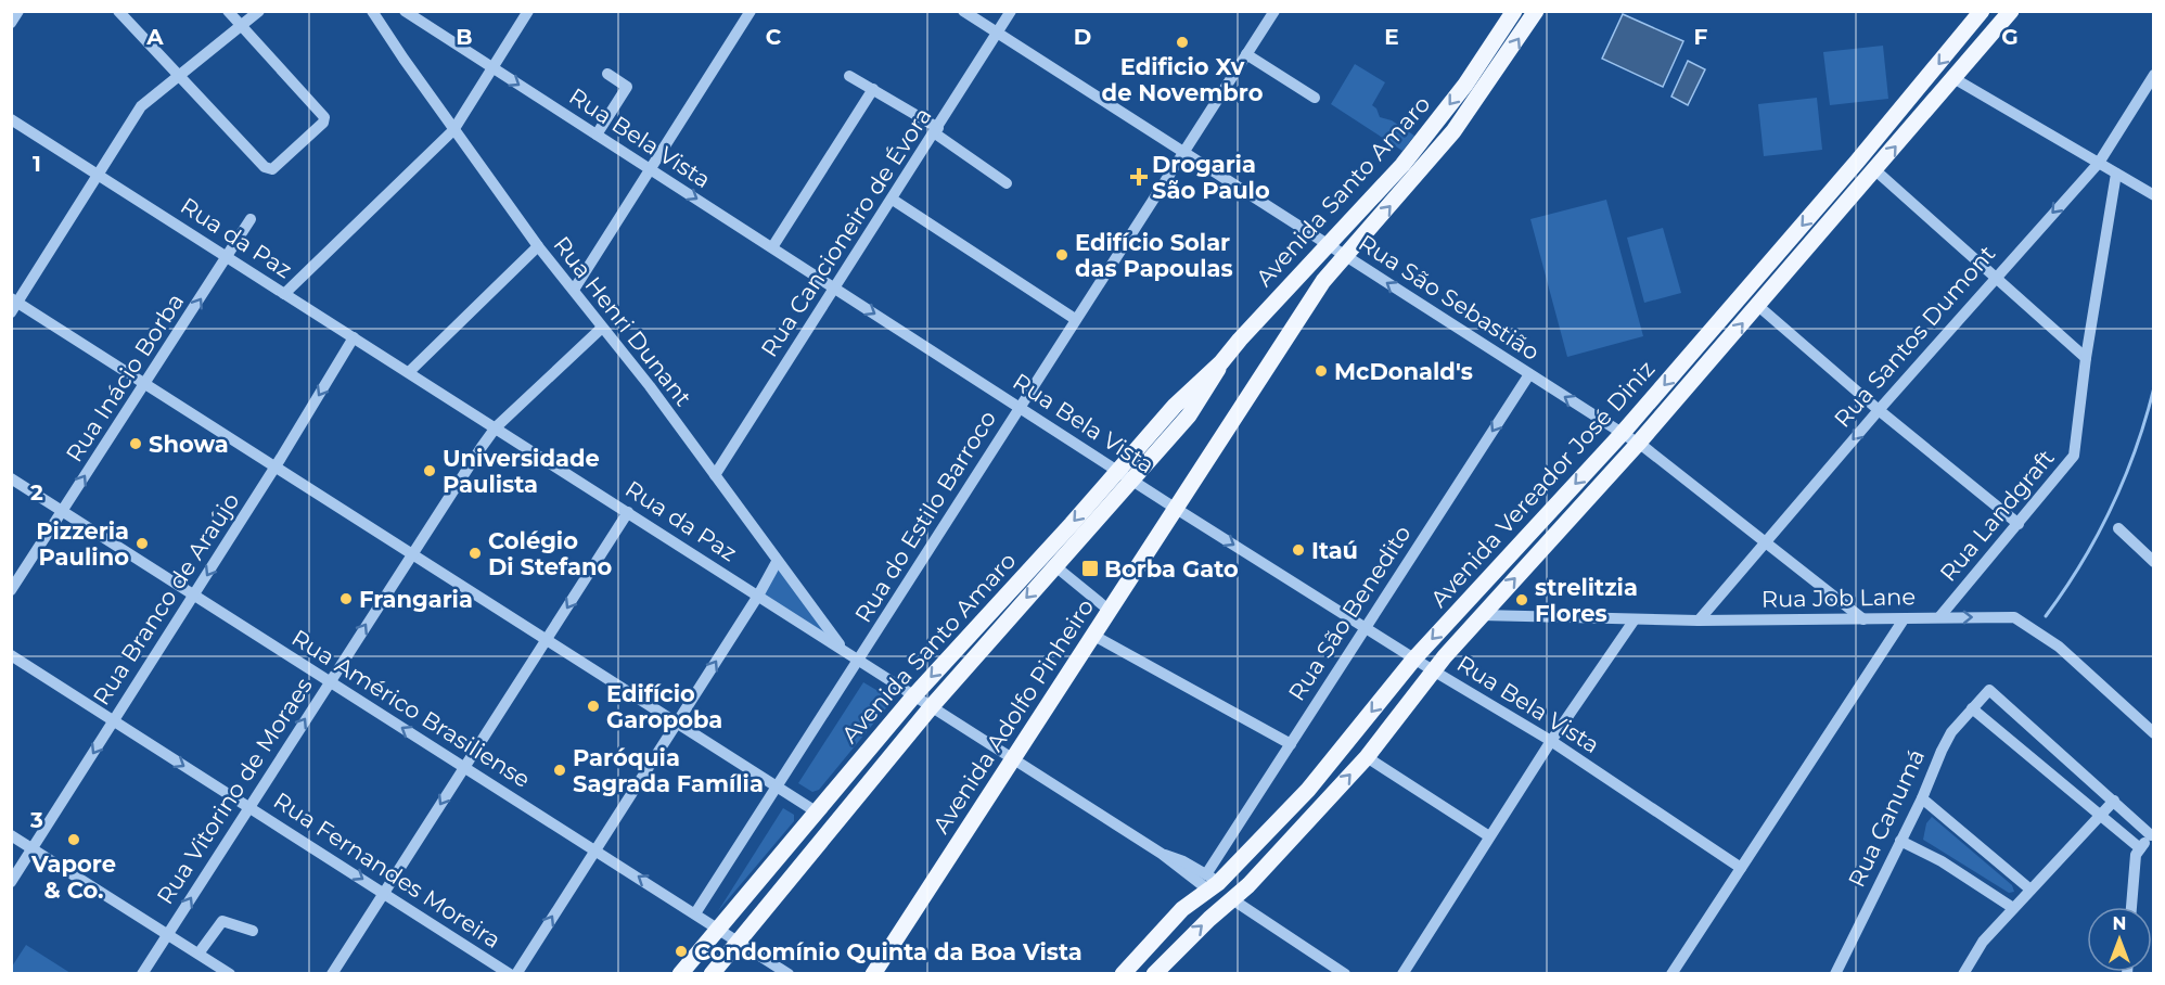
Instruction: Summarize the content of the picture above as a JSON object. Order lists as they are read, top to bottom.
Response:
{
  "streets": {
    "main road": ["Avenida Santo Amaro", "Avenida Vereador José Diniz", "Avenida Adolfo Pinheiro"],
    "street": [
      "Rua Bela Vista",
      "Rua Cancioneiro de Évora",
      "Rua da Paz",
      "Rua São Sebastião",
      "Rua Henri Dunant",
      "Rua Santos Dumont",
      "Rua Inácio Borba",
      "Rua Landgraft",
      "Rua do Estilo Barroco",
      "Rua Job Lane",
      "Rua Branco de Araújo",
      "Rua São Benedito",
      "Rua Américo Brasiliense",
      "Rua Vitorino de Moraes",
      "Rua Canumá",
      "Rua Fernandes Moreira"
    ]
  },
  "crossings": [
    ["Rua Bela Vista", "Avenida Santo Amaro"],
    ["Rua Bela Vista", "Rua Cancioneiro de Évora"],
    ["Rua Bela Vista", "Avenida Vereador José Diniz"],
    ["Rua Bela Vista", "Rua do Estilo Barroco"],
    ["Rua Bela Vista", "Rua São Benedito"],
    ["Rua Bela Vista", "Avenida Adolfo Pinheiro"],
    ["Avenida Santo Amaro", "Rua da Paz"],
    ["Avenida Santo Amaro", "Rua São Sebastião"],
    ["Avenida Santo Amaro", "Rua Américo Brasiliense"],
    ["Avenida Santo Amaro", "Avenida Adolfo Pinheiro"],
    ["Rua Cancioneiro de Évora", "Rua São Sebastião"],
    ["Rua Cancioneiro de Évora", "Rua Henri Dunant"],
    ["Rua da Paz", "Rua Henri Dunant"],
    ["Rua da Paz", "Rua Inácio Borba"],
    ["Rua da Paz", "Avenida Vereador José Diniz"],
    ["Rua da Paz", "Rua do Estilo Barroco"],
    ["Rua da Paz", "Rua Branco de Araújo"],
    ["Rua da Paz", "Rua São Benedito"],
    ["Rua da Paz", "Avenida Adolfo Pinheiro"],
    ["Rua da Paz", "Rua Vitorino de Moraes"],
    ["Rua São Sebastião", "Rua Santos Dumont"],
    ["Rua São Sebastião", "Avenida Vereador José Diniz"],
    ["Rua São Sebastião", "Rua do Estilo Barroco"],
    ["Rua São Sebastião", "Rua Job Lane"],
    ["Rua São Sebastião", "Rua São Benedito"],
    ["Rua São Sebastião", "Avenida Adolfo Pinheiro"],
    ["Rua Henri Dunant", "Rua Vitorino de Moraes"],
    ["Rua Santos Dumont", "Rua Job Lane"],
    ["Rua Inácio Borba", "Rua Américo Brasiliense"],
    ["Avenida Vereador José Diniz", "Rua Job Lane"],
    ["Avenida Vereador José Diniz", "Rua São Benedito"],
    ["Rua Landgraft", "Rua Job Lane"],
    ["Rua do Estilo Barroco", "Rua Américo Brasiliense"],
    ["Rua Branco de Araújo", "Rua Américo Brasiliense"],
    ["Rua Branco de Araújo", "Rua Fernandes Moreira"],
    ["Rua Américo Brasiliense", "Rua Vitorino de Moraes"],
    ["Rua Vitorino de Moraes", "Rua Fernandes Moreira"]
  ],
  "one_way": [
    "Rua Bela Vista",
    "Rua Santos Dumont",
    "Rua Inácio Borba",
    "Rua Branco de Araújo",
    "Rua São Benedito",
    "Rua Vitorino de Moraes",
    "Rua Fernandes Moreira"
  ],
  "places": {
    "other": [
      "Edificio Xv de Novembro",
      "Edifício Solar das Papoulas",
      "McDonald's",
      "Showa",
      "Universidade Paulista",
      "Pizzeria Paulino",
      "Itaú",
      "Colégio Di Stefano",
      "Frangaria",
      "strelitzia Flores",
      "Edifício Garopoba",
      "Paróquia Sagrada Família",
      "Vapore & Co.",
      "Condomínio Quinta da Boa Vista"
    ],
    "health": ["Drogaria São Paulo"],
    "transit": ["Borba Gato"]
  },
  "north": "top",
  "grid": {
    "columns": [
      "A",
      "B",
      "C",
      "D",
      "E",
      "F",
      "G"
    ],
    "rows": ["1", "2", "3"]
  }
}
